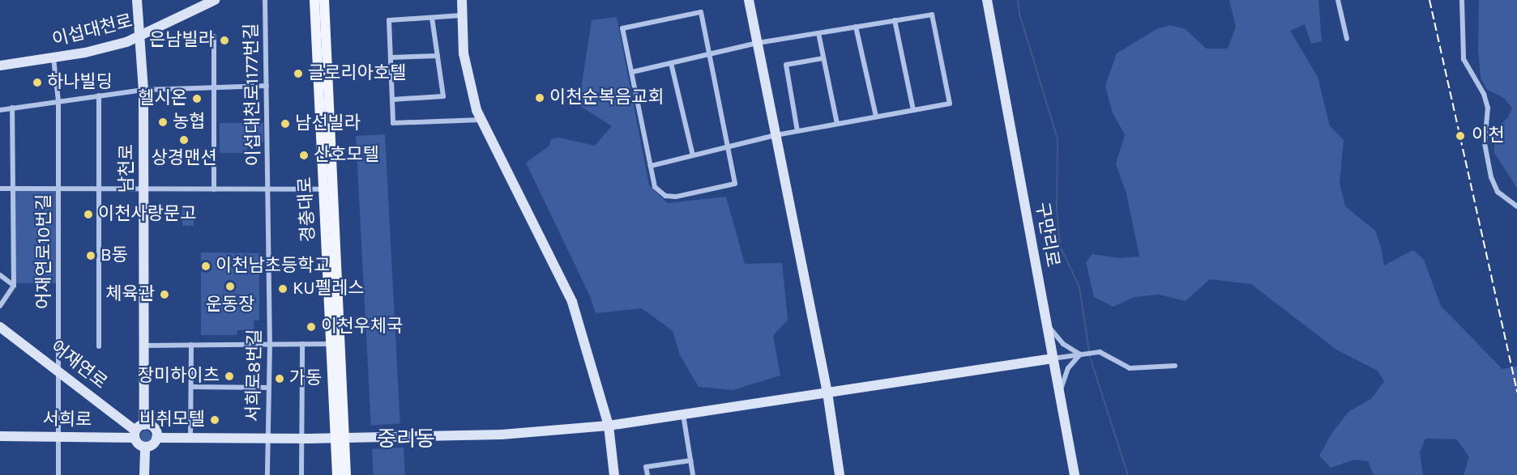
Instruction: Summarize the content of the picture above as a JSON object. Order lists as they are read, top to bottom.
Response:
{
  "streets": {
    "main road": ["경충대로"],
    "street": [
      "이섭대천로",
      "이섭대천로1177번길",
      "남천로",
      "구만리로",
      "어재연로10번길",
      "어재연로",
      "서희로8번길",
      "서희로"
    ]
  },
  "crossings": [
    ["이섭대천로", "남천로"],
    ["이섭대천로", "어재연로10번길"],
    ["이섭대천로1177번길", "서희로8번길"],
    ["남천로", "어재연로"],
    ["남천로", "서희로"],
    ["어재연로10번길", "어재연로"],
    ["어재연로10번길", "서희로"],
    ["어재연로", "서희로"]
  ],
  "districts": ["중리동"],
  "places": [
    "은남빌라",
    "글로리아호텔",
    "하나빌딩",
    "이천순복음교회",
    "헬시온",
    "농협",
    "남선빌라",
    "이천",
    "상경맨션",
    "산호모텔",
    "이천사랑문고",
    "B동",
    "이천남초등학교",
    "운동장",
    "KU펠레스",
    "체육관",
    "이천우체국",
    "장미하이츠",
    "가동",
    "비취모텔"
  ]
}
